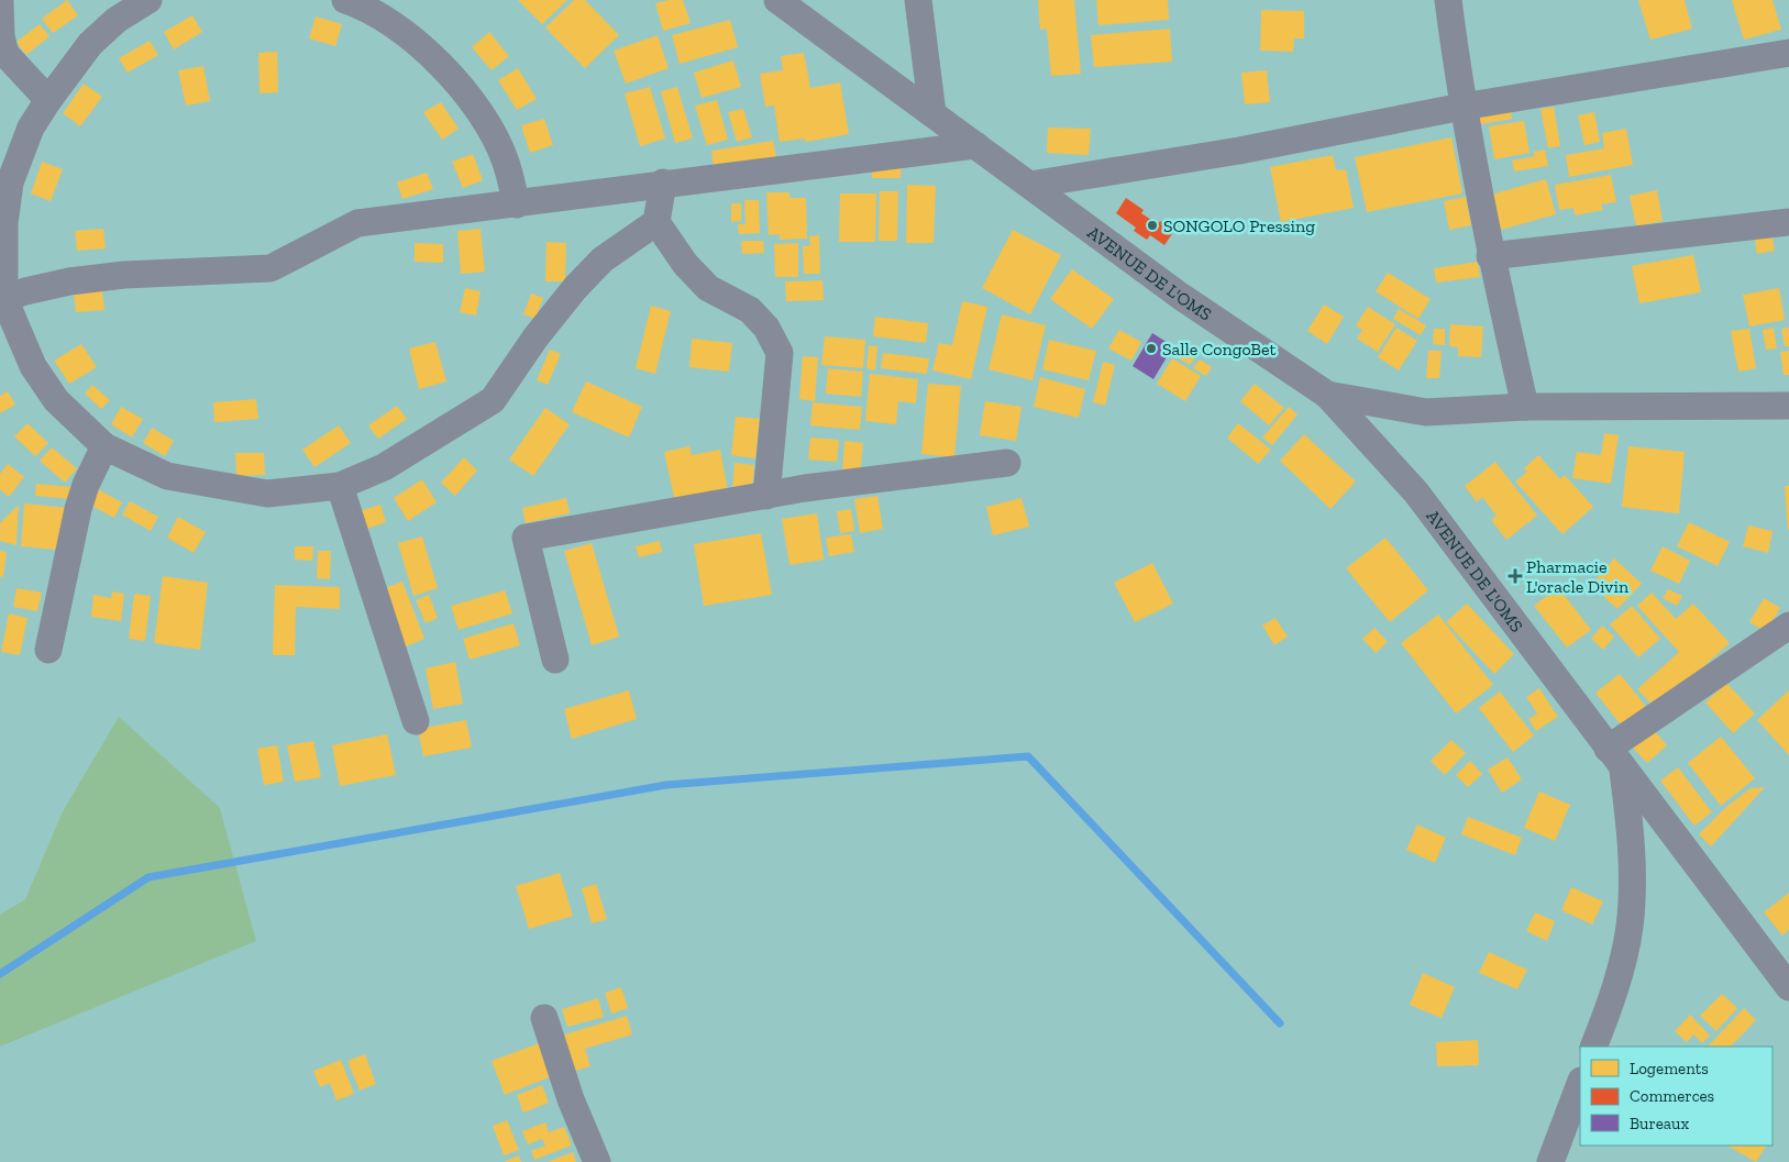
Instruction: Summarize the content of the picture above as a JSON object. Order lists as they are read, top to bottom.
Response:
{
  "streets": {
    "street": ["AVENUE DE L'OMS"]
  },
  "places": {
    "other": ["SONGOLO Pressing", "Salle CongoBet"],
    "health": ["Pharmacie L'oracle Divin"]
  },
  "legend": ["Logements", "Commerces", "Bureaux"]
}
